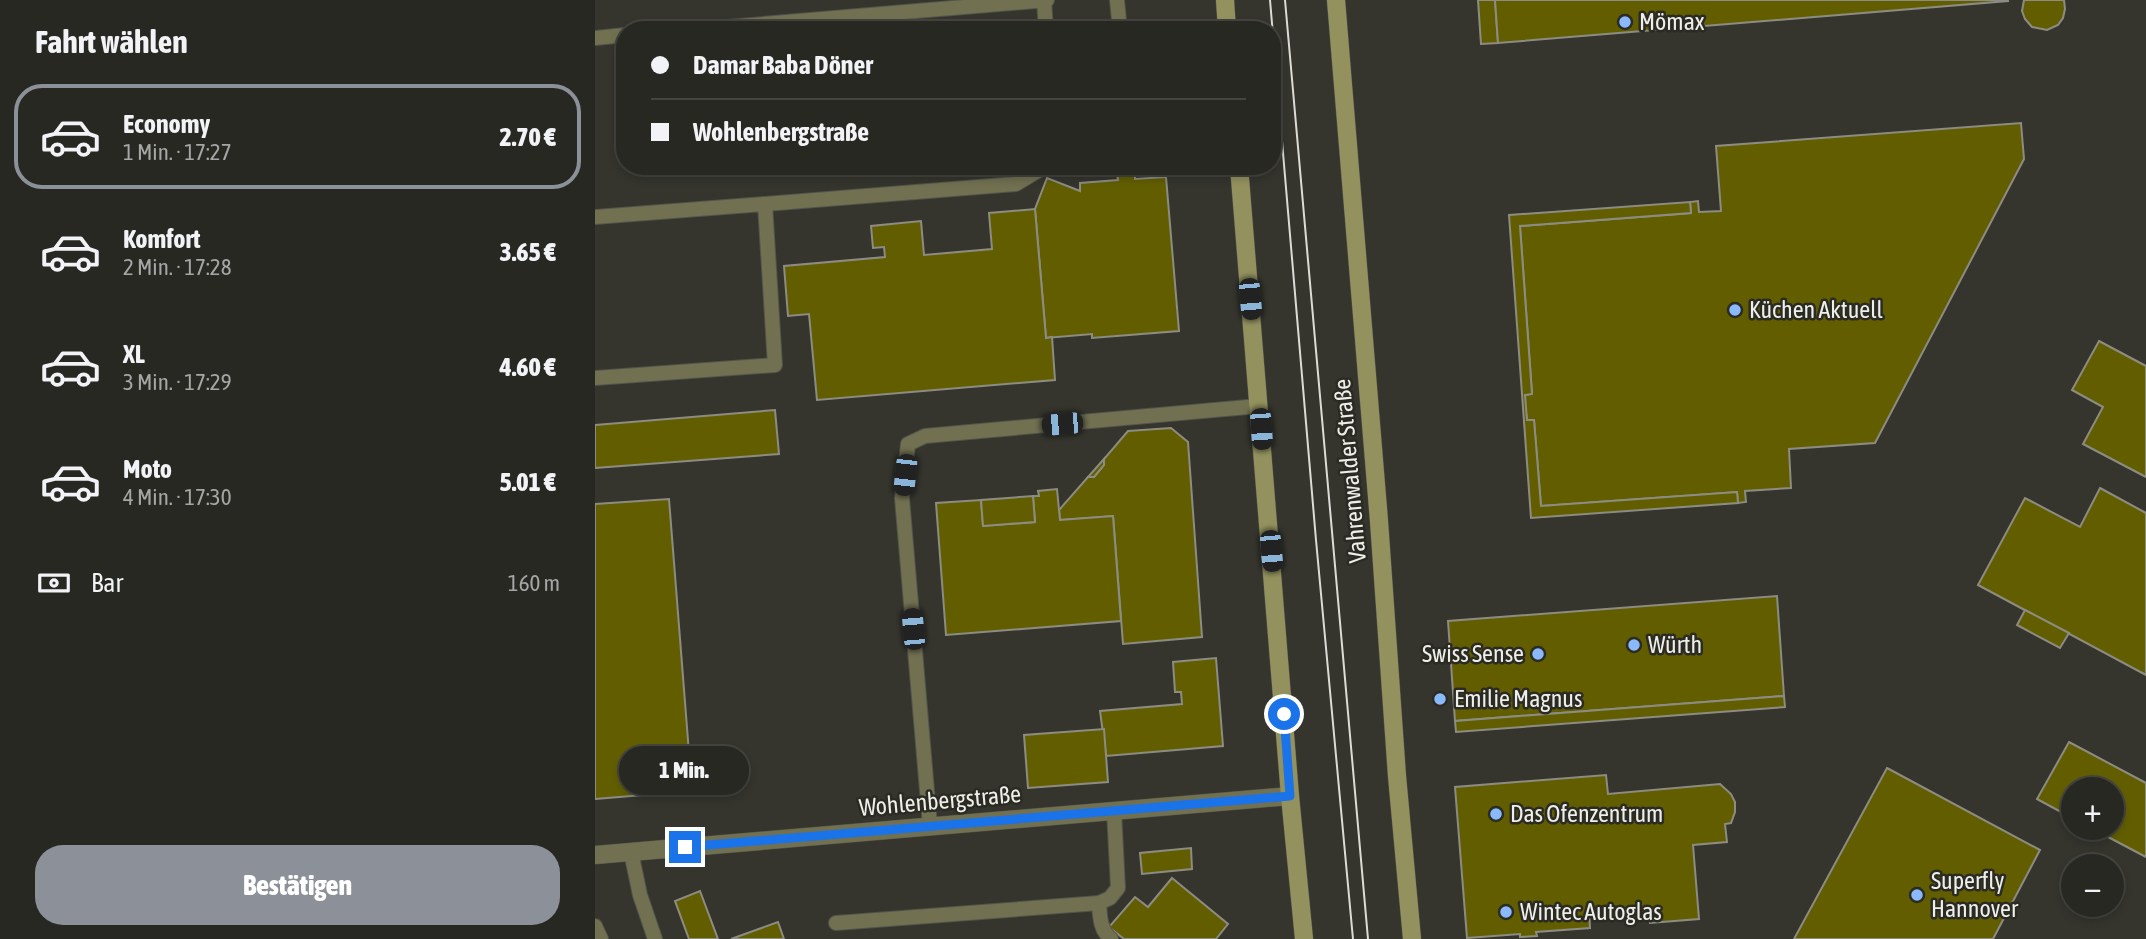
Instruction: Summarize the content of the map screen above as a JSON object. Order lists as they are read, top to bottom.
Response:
{
  "streets": {
    "main road": ["Vahrenwalder Straße"],
    "street": ["Wohlenbergstraße"]
  },
  "places": [
    "Mömax",
    "Küchen Aktuell",
    "Würth",
    "Swiss Sense",
    "Emilie Magnus",
    "Das Ofenzentrum",
    "Superfly Hannover",
    "Wintec Autoglas"
  ],
  "page": {
    "heading": "Fahrt wählen",
    "banner": ["Damar Baba Döner", "Wohlenbergstraße"],
    "list": [
      {
        "name": "Economy",
        "note": "1 Min. · 17:27",
        "value": "2.70 €"
      },
      {
        "name": "Komfort",
        "note": "2 Min. · 17:28",
        "value": "3.65 €"
      },
      {
        "name": "XL",
        "note": "3 Min. · 17:29",
        "value": "4.60 €"
      },
      {
        "name": "Moto",
        "note": "4 Min. · 17:30",
        "value": "5.01 €"
      }
    ],
    "pay": ["Bar", "160 m"],
    "bubble": "1 Min.",
    "map_buttons": ["+", "−"],
    "buttons": "Bestätigen"
  }
}
